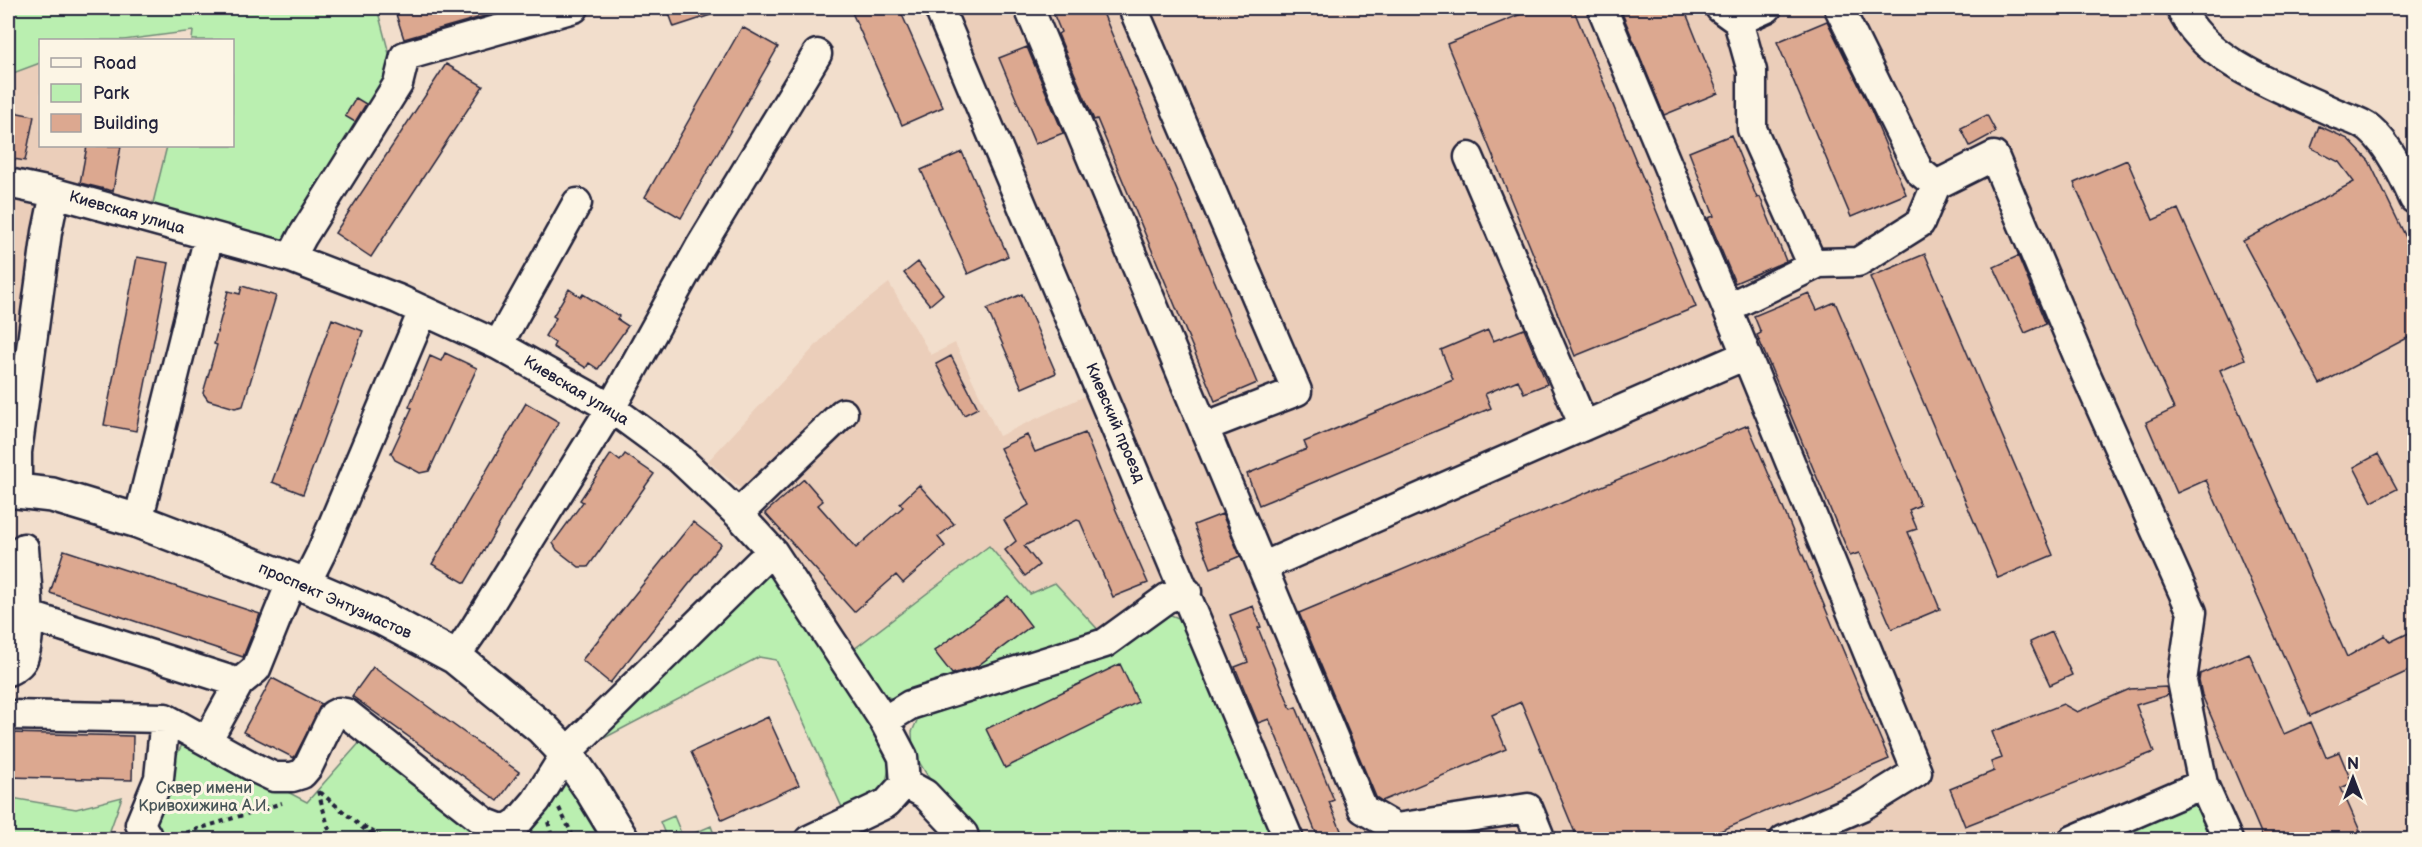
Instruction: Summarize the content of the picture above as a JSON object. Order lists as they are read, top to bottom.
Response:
{
  "streets": {
    "main road": ["проспект Энтузиастов"],
    "street": ["Киевская улица", "Киевский проезд"]
  },
  "parks": ["Сквер имени Кривохижина А.И."],
  "legend": ["Road", "Park", "Building"],
  "north": "top"
}
